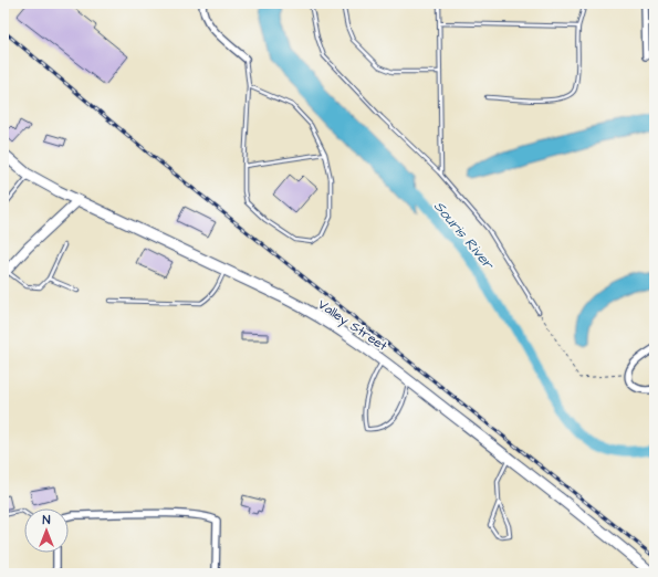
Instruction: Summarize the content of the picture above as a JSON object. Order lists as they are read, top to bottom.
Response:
{
  "streets": {
    "main road": ["Valley Street"]
  },
  "water": ["Souris River"],
  "north": "top"
}
